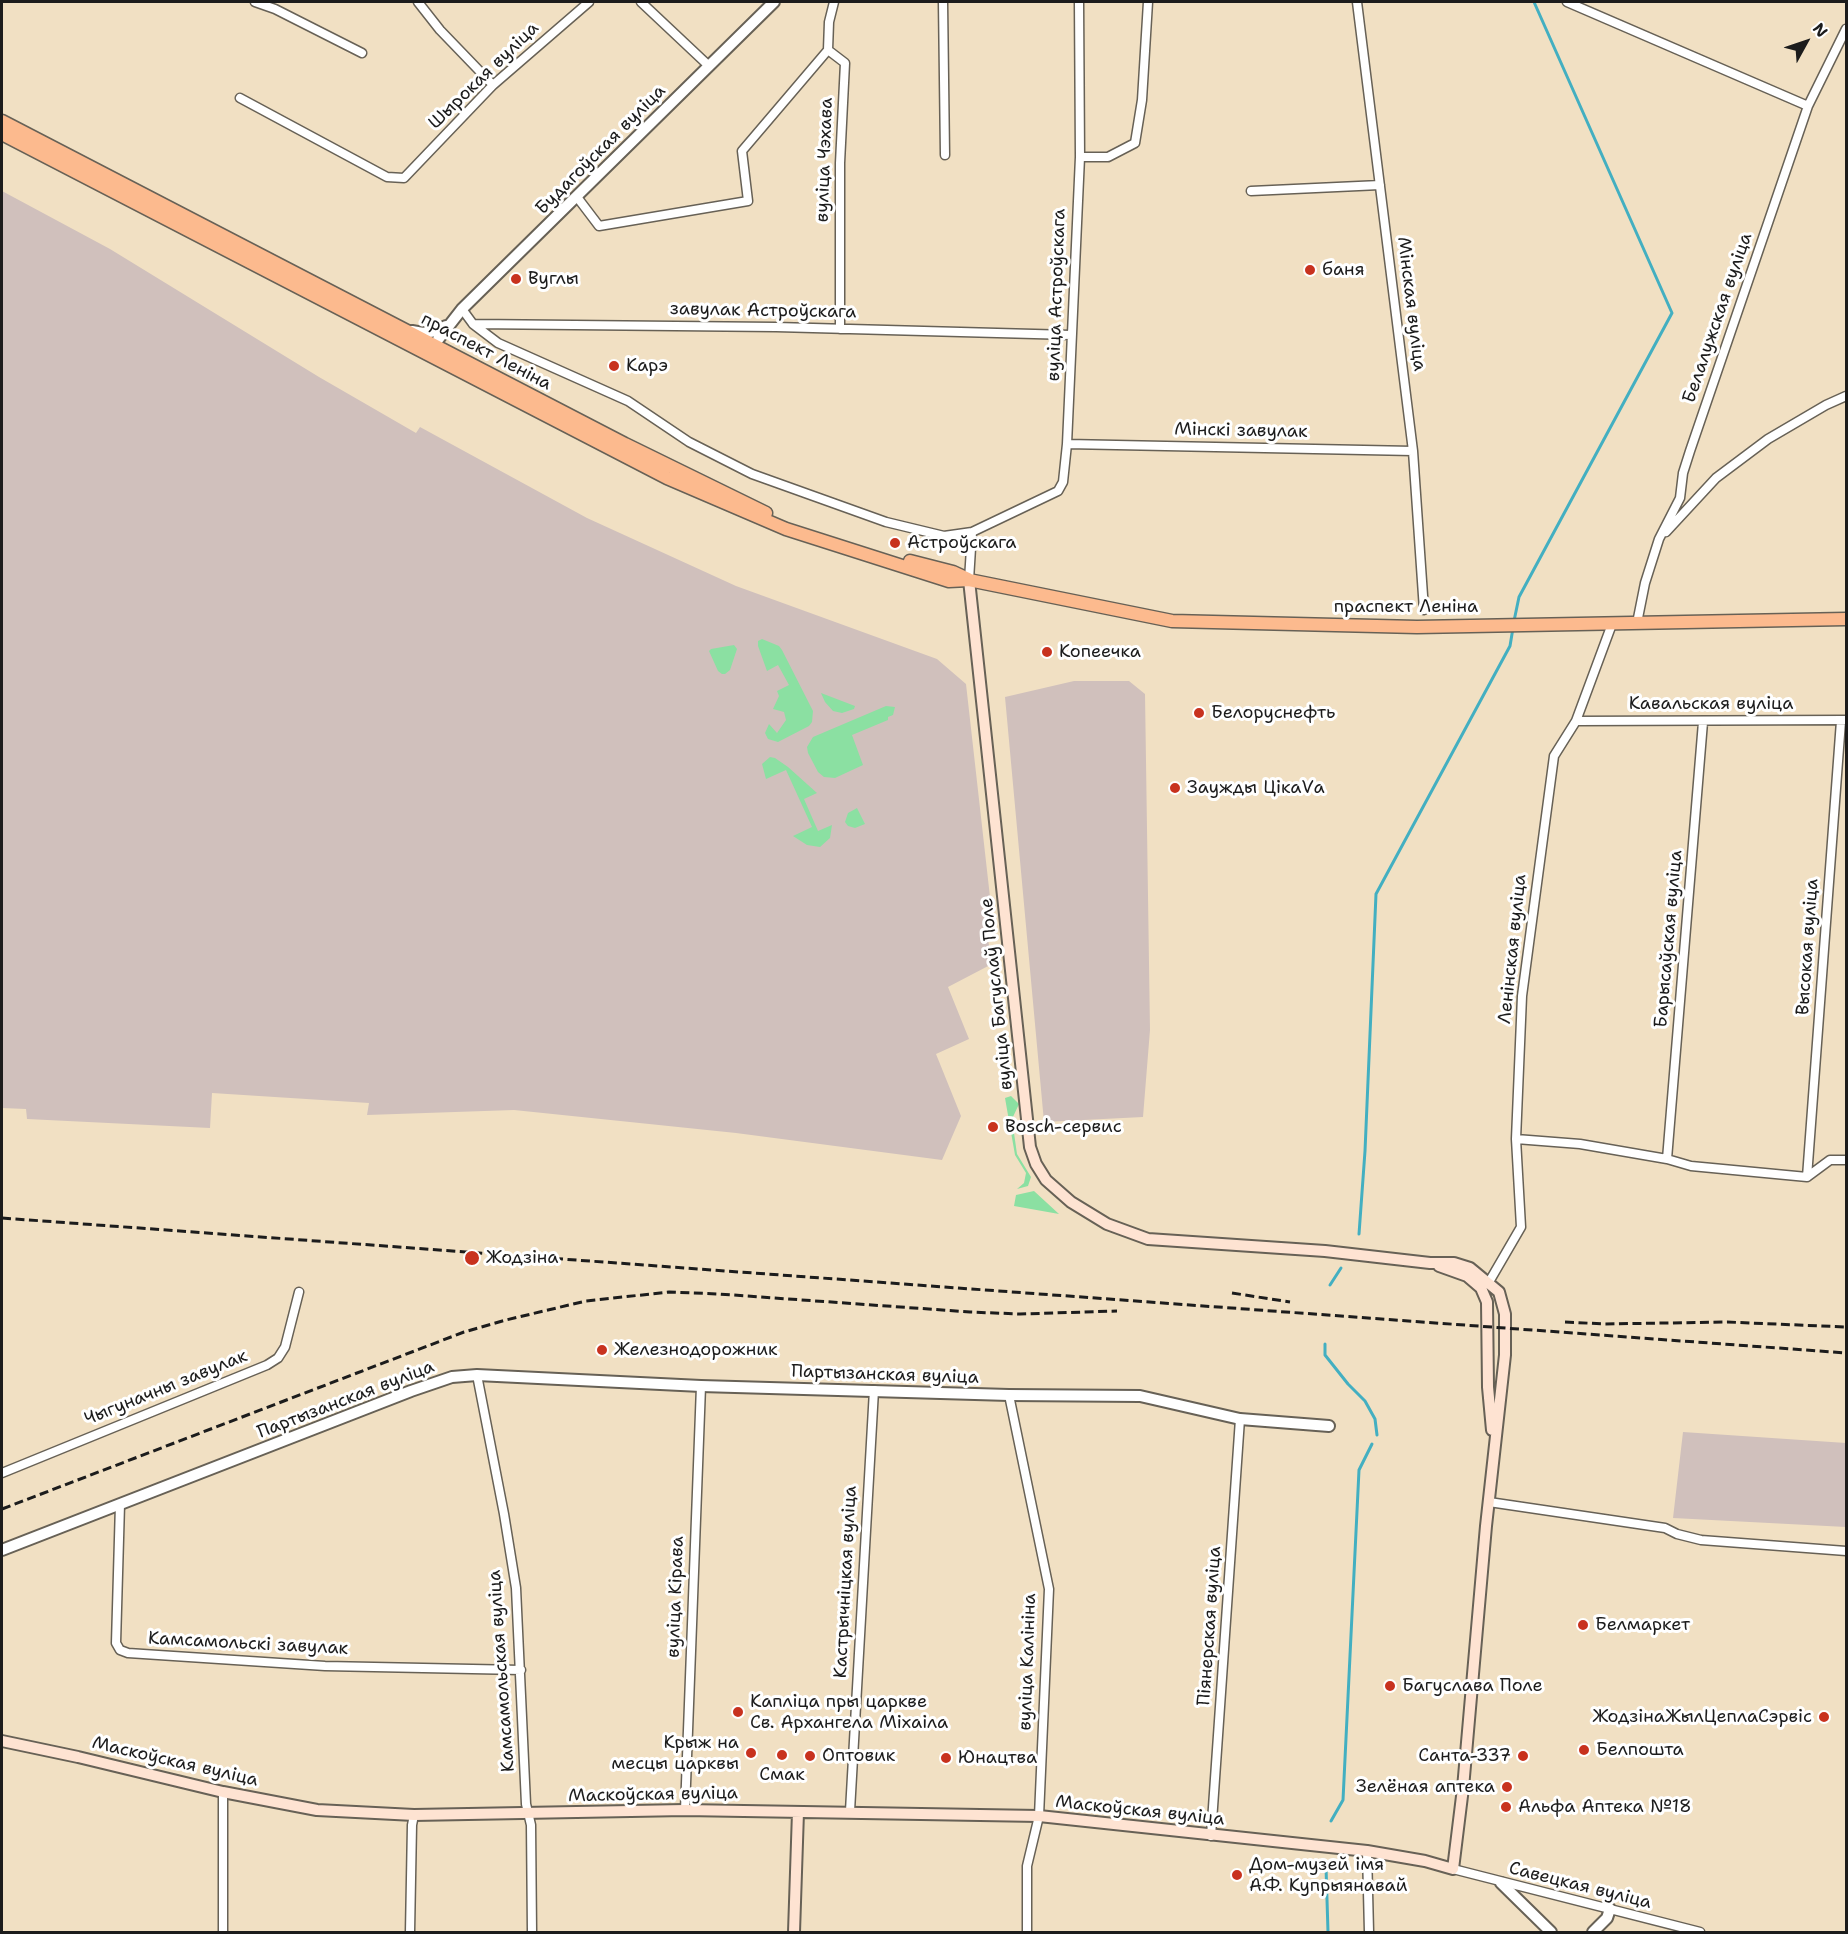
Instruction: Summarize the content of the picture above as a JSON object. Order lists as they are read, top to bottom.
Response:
{
  "streets": {
    "main road": ["праспект Леніна", "вуліца Багуслаў Поле", "Маскоўская вуліца"],
    "street": [
      "Шырокая вуліца",
      "Будагоўская вуліца",
      "вуліца Чэхава",
      "вуліца Астроўскага",
      "Мінская вуліца",
      "завулак Астроўскага",
      "Белалужская вуліца",
      "Мінскі завулак",
      "Кавальская вуліца",
      "Барысаўская вуліца",
      "Высокая вуліца",
      "Ленінская вуліца",
      "Партызанская вуліца",
      "Чыгуначны завулак",
      "Кастрычніцкая вуліца",
      "вуліца Кірава",
      "Піянерская вуліца",
      "Камсамольскі завулак",
      "вуліца Калініна",
      "Камсамольская вуліца",
      "Савецкая вуліца"
    ]
  },
  "crossings": [
    ["Будагоўская вуліца", "праспект Леніна"],
    ["вуліца Чэхава", "завулак Астроўскага"],
    ["вуліца Астроўскага", "завулак Астроўскага"],
    ["вуліца Астроўскага", "Мінскі завулак"],
    ["Мінская вуліца", "Мінскі завулак"],
    ["Белалужская вуліца", "праспект Леніна"],
    ["праспект Леніна", "Ленінская вуліца"],
    ["праспект Леніна", "вуліца Багуслаў Поле"],
    ["Кавальская вуліца", "Барысаўская вуліца"],
    ["Кавальская вуліца", "Высокая вуліца"],
    ["Кавальская вуліца", "Ленінская вуліца"],
    ["Ленінская вуліца", "вуліца Багуслаў Поле"],
    ["вуліца Багуслаў Поле", "Маскоўская вуліца"],
    ["вуліца Багуслаў Поле", "Савецкая вуліца"],
    ["Партызанская вуліца", "Кастрычніцкая вуліца"],
    ["Партызанская вуліца", "вуліца Кірава"],
    ["Партызанская вуліца", "Піянерская вуліца"],
    ["Партызанская вуліца", "Камсамольскі завулак"],
    ["Партызанская вуліца", "вуліца Калініна"],
    ["Партызанская вуліца", "Камсамольская вуліца"],
    ["Кастрычніцкая вуліца", "Маскоўская вуліца"],
    ["вуліца Кірава", "Маскоўская вуліца"],
    ["Піянерская вуліца", "Маскоўская вуліца"],
    ["Камсамольскі завулак", "Камсамольская вуліца"],
    ["вуліца Калініна", "Маскоўская вуліца"],
    ["Камсамольская вуліца", "Маскоўская вуліца"],
    ["Маскоўская вуліца", "Савецкая вуліца"]
  ],
  "places": [
    "баня",
    "Вуглы",
    "Карэ",
    "Астроўскага",
    "Копеечка",
    "Белоруснефть",
    "Заужды ЦікаVа",
    "Bosch-сервис",
    "Жодзіна",
    "Железнодорожник",
    "Белмаркет",
    "Багуслава Поле",
    "Капліца пры царкве Св. Архангела Міхаіла",
    "ЖодзінаЖылЦеплаСэрвіс",
    "Белпошта",
    "Крыж на месцы царквы",
    "Смак",
    "Оптовик",
    "Санта-337",
    "Юнацтва",
    "Зелёная аптека",
    "Альфа Аптека №18",
    "Дом-музей імя А.Ф. Купрыянавай"
  ],
  "north": "top right"
}
